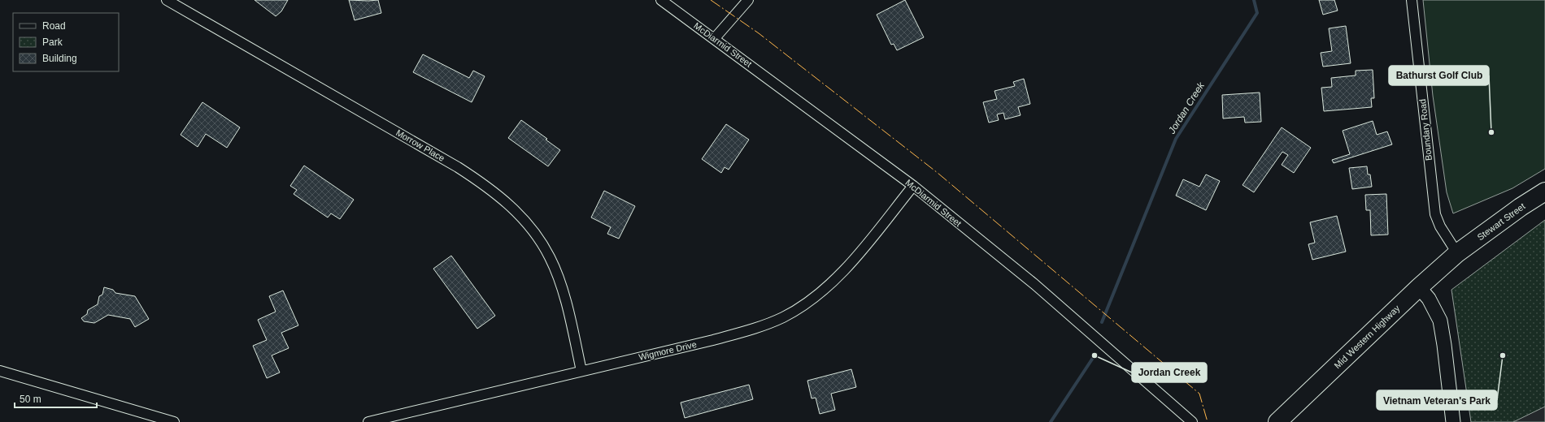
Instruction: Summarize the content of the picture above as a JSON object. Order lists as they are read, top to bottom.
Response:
{
  "streets": {
    "highway": ["Stewart Street", "Mid Western Highway"],
    "street": [
      "McDiarmid Street",
      "Boundary Road",
      "Morrow Place",
      "Wigmore Drive"
    ]
  },
  "crossings": [
    ["McDiarmid Street", "Wigmore Drive"],
    ["Boundary Road", "Stewart Street"],
    ["Boundary Road", "Mid Western Highway"],
    ["Morrow Place", "Wigmore Drive"],
    ["Stewart Street", "Mid Western Highway"]
  ],
  "water": ["Jordan Creek"],
  "places": ["Bathurst Golf Club", "Jordan Creek", "Vietnam Veteran's Park"],
  "legend": ["Road", "Park", "Building"],
  "scale_bar": "50 m"
}
